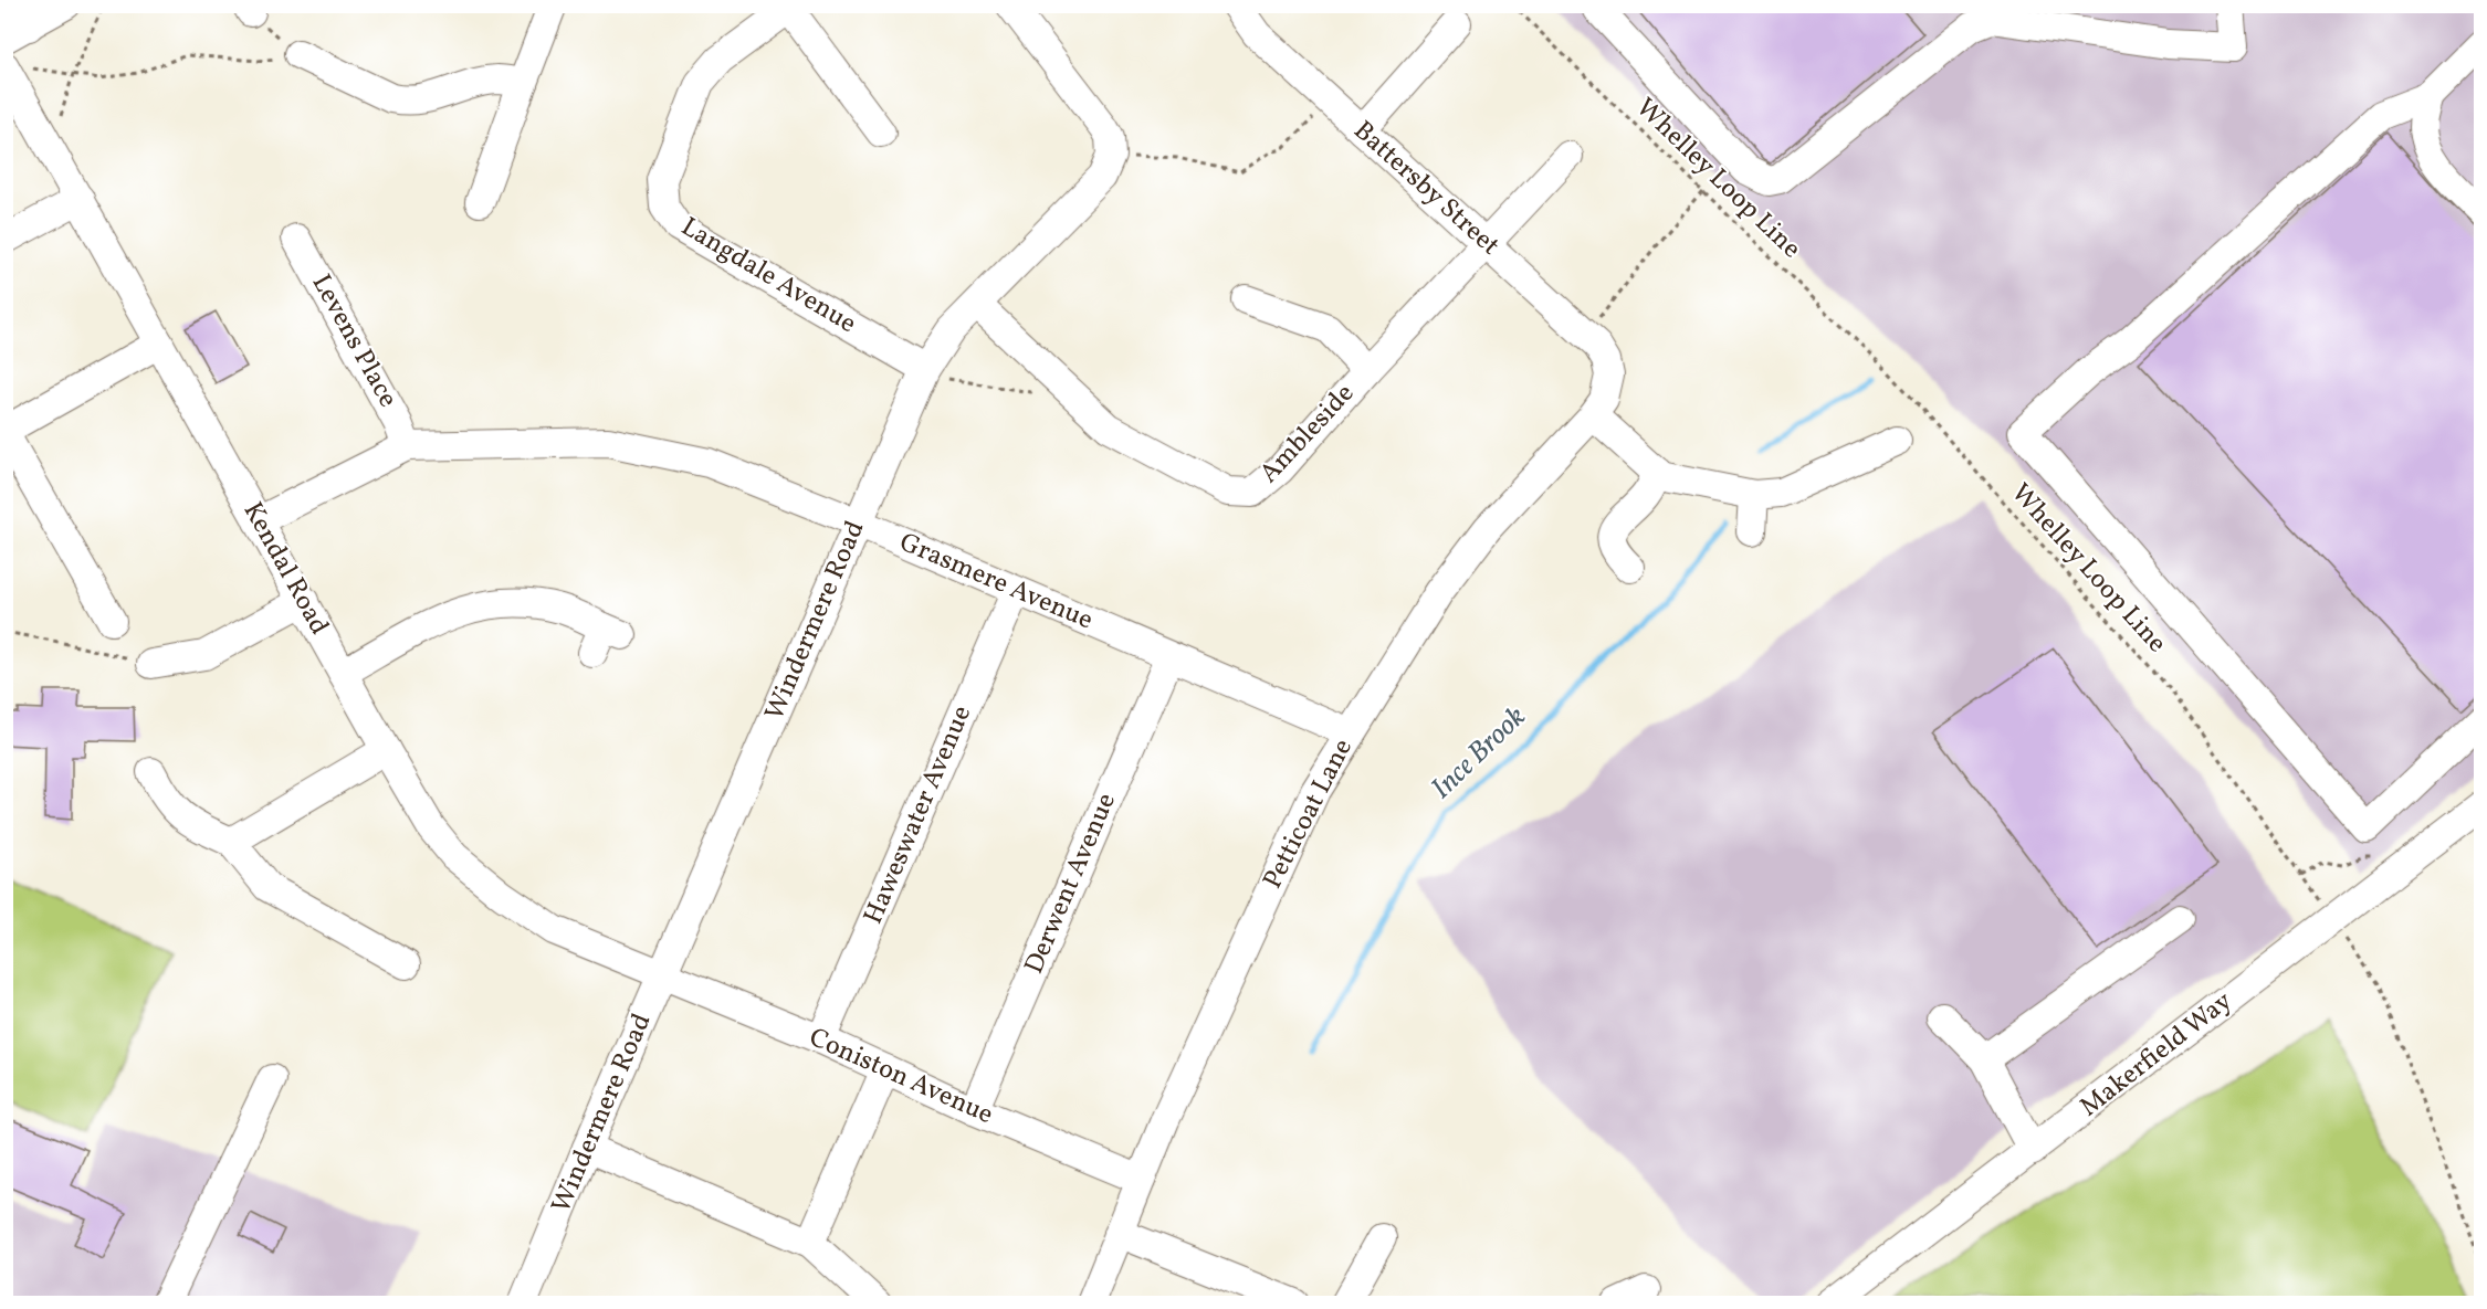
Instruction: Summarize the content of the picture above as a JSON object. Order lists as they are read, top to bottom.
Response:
{
  "streets": {
    "street": [
      "Battersby Street",
      "Langdale Avenue",
      "Levens Place",
      "Ambleside",
      "Kendal Road",
      "Grasmere Avenue",
      "Windermere Road",
      "Petticoat Lane",
      "Haweswater Avenue",
      "Derwent Avenue",
      "Makerfield Way",
      "Coniston Avenue"
    ],
    "path": ["Whelley Loop Line"]
  },
  "crossings": [
    ["Battersby Street", "Ambleside"],
    ["Battersby Street", "Petticoat Lane"],
    ["Langdale Avenue", "Windermere Road"],
    ["Levens Place", "Grasmere Avenue"],
    ["Ambleside", "Windermere Road"],
    ["Kendal Road", "Grasmere Avenue"],
    ["Kendal Road", "Windermere Road"],
    ["Kendal Road", "Coniston Avenue"],
    ["Grasmere Avenue", "Windermere Road"],
    ["Grasmere Avenue", "Petticoat Lane"],
    ["Grasmere Avenue", "Haweswater Avenue"],
    ["Grasmere Avenue", "Derwent Avenue"],
    ["Windermere Road", "Coniston Avenue"],
    ["Petticoat Lane", "Coniston Avenue"],
    ["Haweswater Avenue", "Coniston Avenue"],
    ["Derwent Avenue", "Coniston Avenue"]
  ],
  "water": ["Ince Brook"]
}
